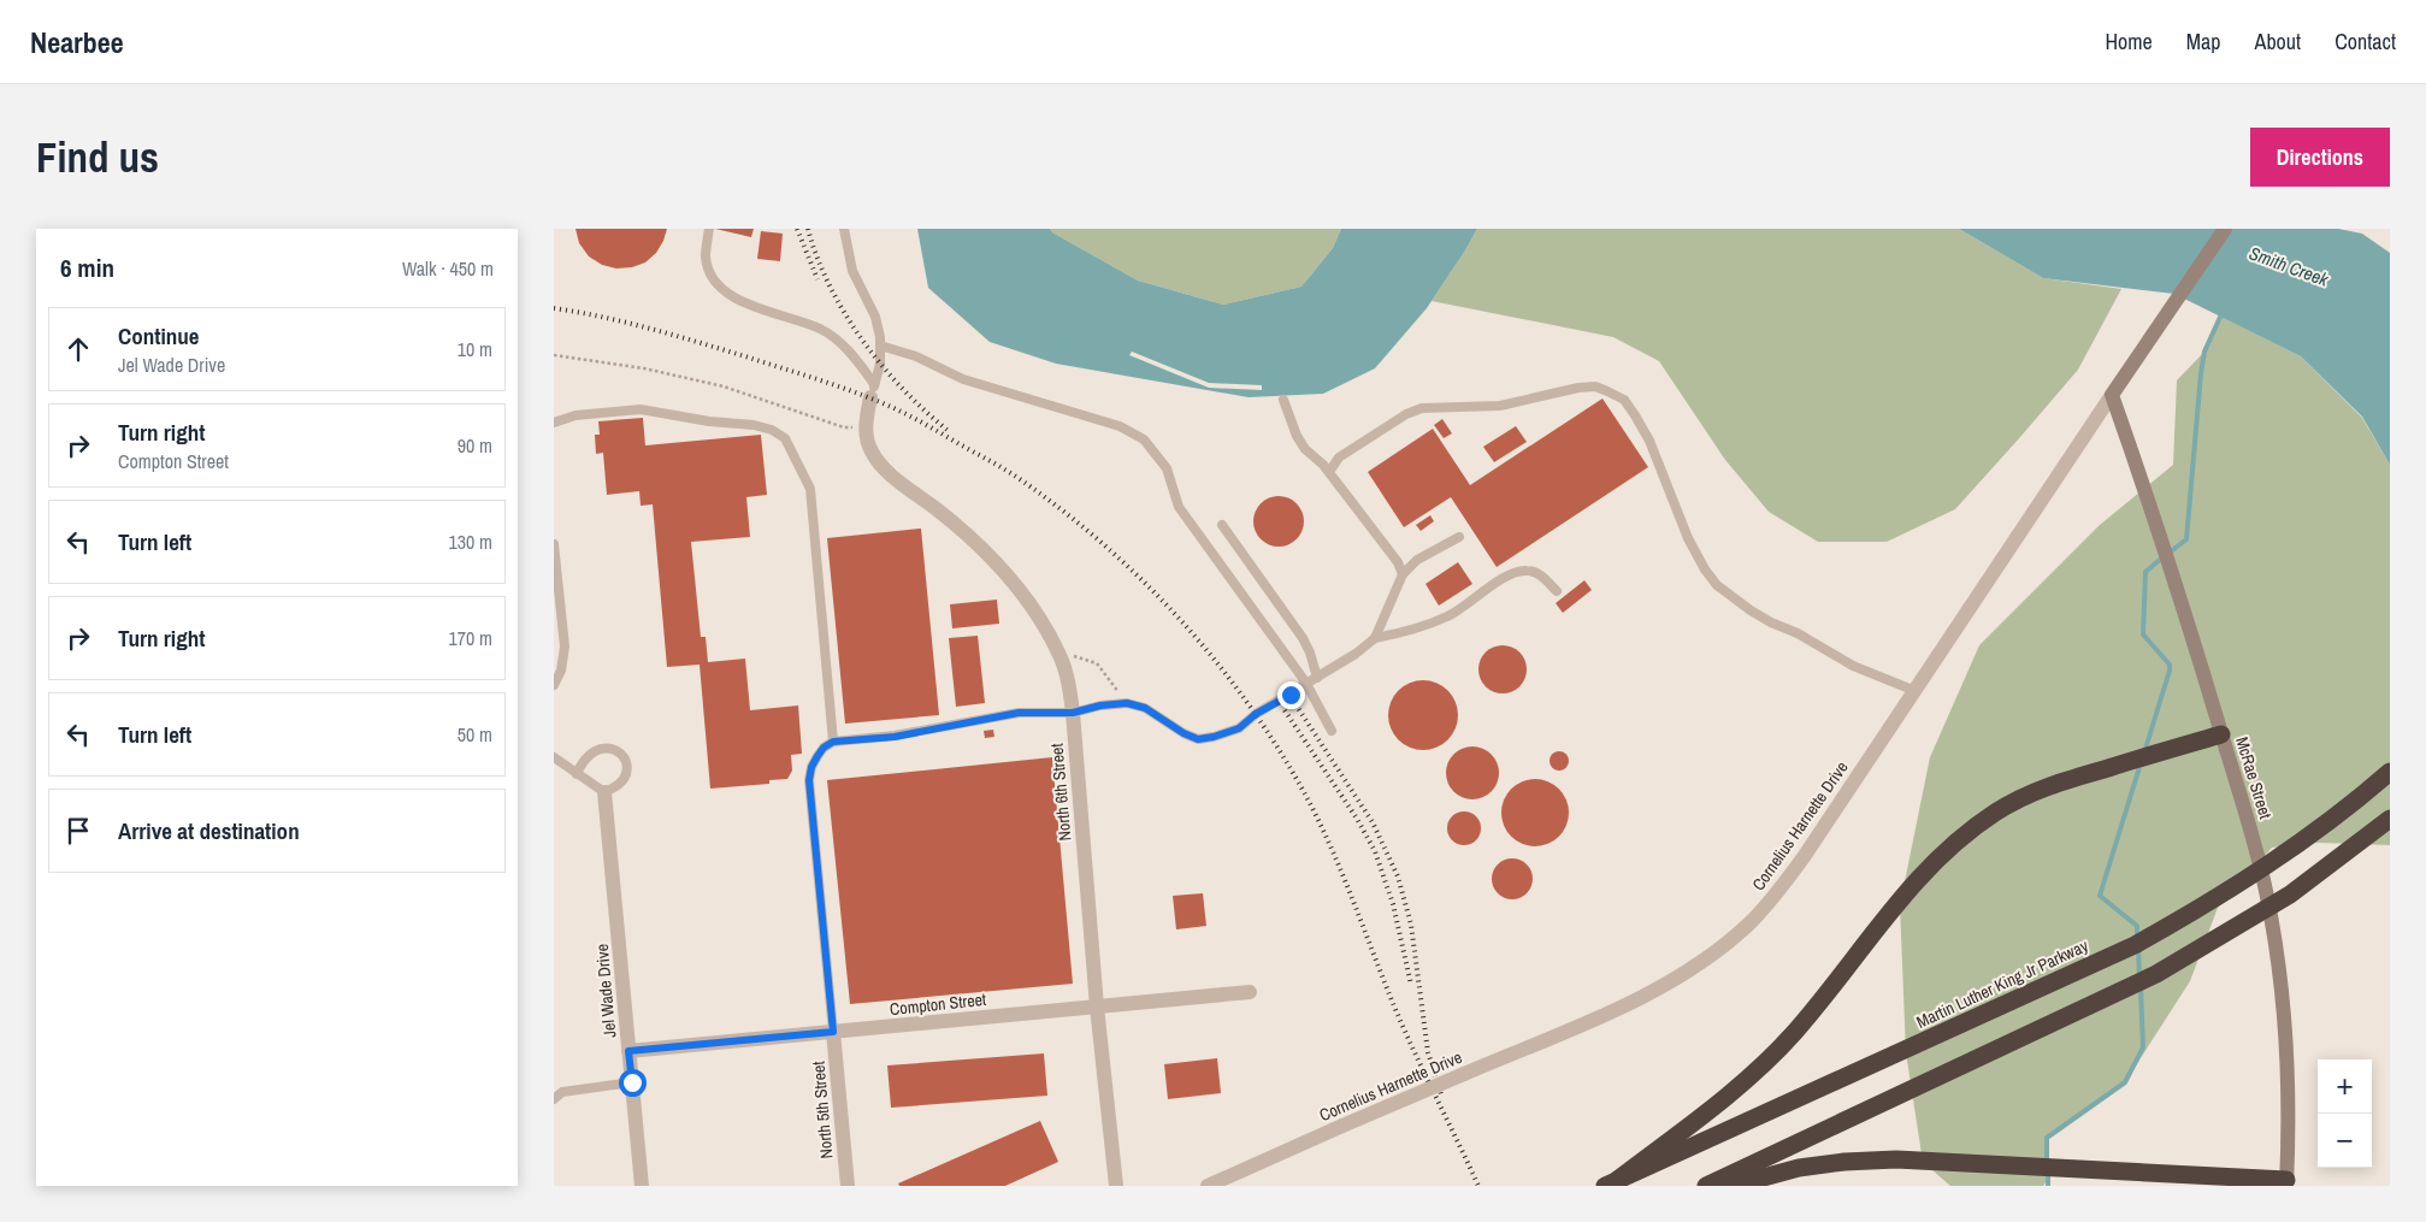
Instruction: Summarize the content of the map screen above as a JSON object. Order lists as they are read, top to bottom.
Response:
{
  "streets": {
    "highway": ["Martin Luther King Jr Parkway"],
    "main road": ["McRae Street"],
    "street": [
      "North 6th Street",
      "Cornelius Harnette Drive",
      "Jel Wade Drive",
      "Compton Street",
      "North 5th Street"
    ]
  },
  "crossings": [
    ["McRae Street", "Cornelius Harnette Drive"],
    ["North 6th Street", "Compton Street"],
    ["Jel Wade Drive", "Compton Street"],
    ["Compton Street", "North 5th Street"]
  ],
  "water": ["Smith Creek"],
  "page": {
    "header": "Nearbee",
    "nav": [
      "Home",
      "Map",
      "About",
      "Contact"
    ],
    "buttons": "Directions",
    "title": "Find us",
    "heading": ["6 min", "Walk · 450 m"],
    "list": [
      ["Continue", "Jel Wade Drive", "10 m"],
      ["Turn right", "Compton Street", "90 m"],
      ["Turn left", "130 m"],
      ["Turn right", "170 m"],
      ["Turn left", "50 m"],
      "Arrive at destination"
    ],
    "map_buttons": ["+", "−"]
  }
}
